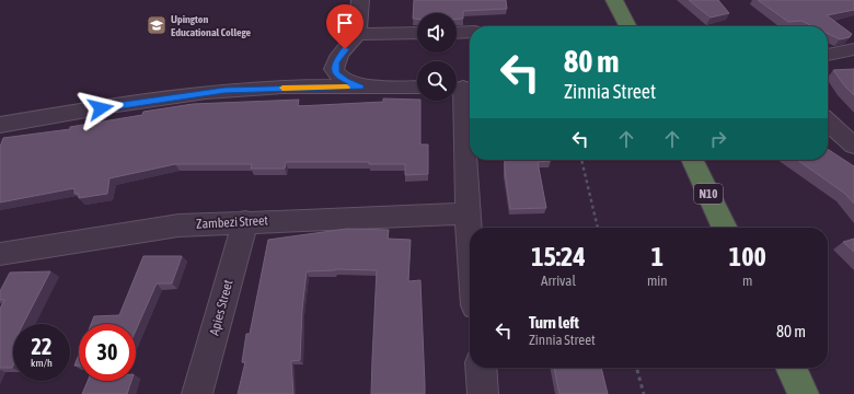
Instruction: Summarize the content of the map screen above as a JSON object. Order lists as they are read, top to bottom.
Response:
{
  "streets": {
    "highway": ["N10"],
    "street": ["Zambezi Street", "Apies Street"]
  },
  "crossings": [
    ["Zambezi Street", "Apies Street"]
  ],
  "places": {
    "school or university": ["Upington Educational College"]
  },
  "page": {
    "turn": ["80 m", "Zinnia Street"],
    "eta": [
      "15:24",
      "Arrival",
      "1",
      "min",
      "100",
      "m"
    ],
    "list": [
      {
        "name": "Turn left",
        "note": "Zinnia Street",
        "value": "80 m"
      }
    ],
    "speed": "22 km/h",
    "limit": "30"
  }
}
